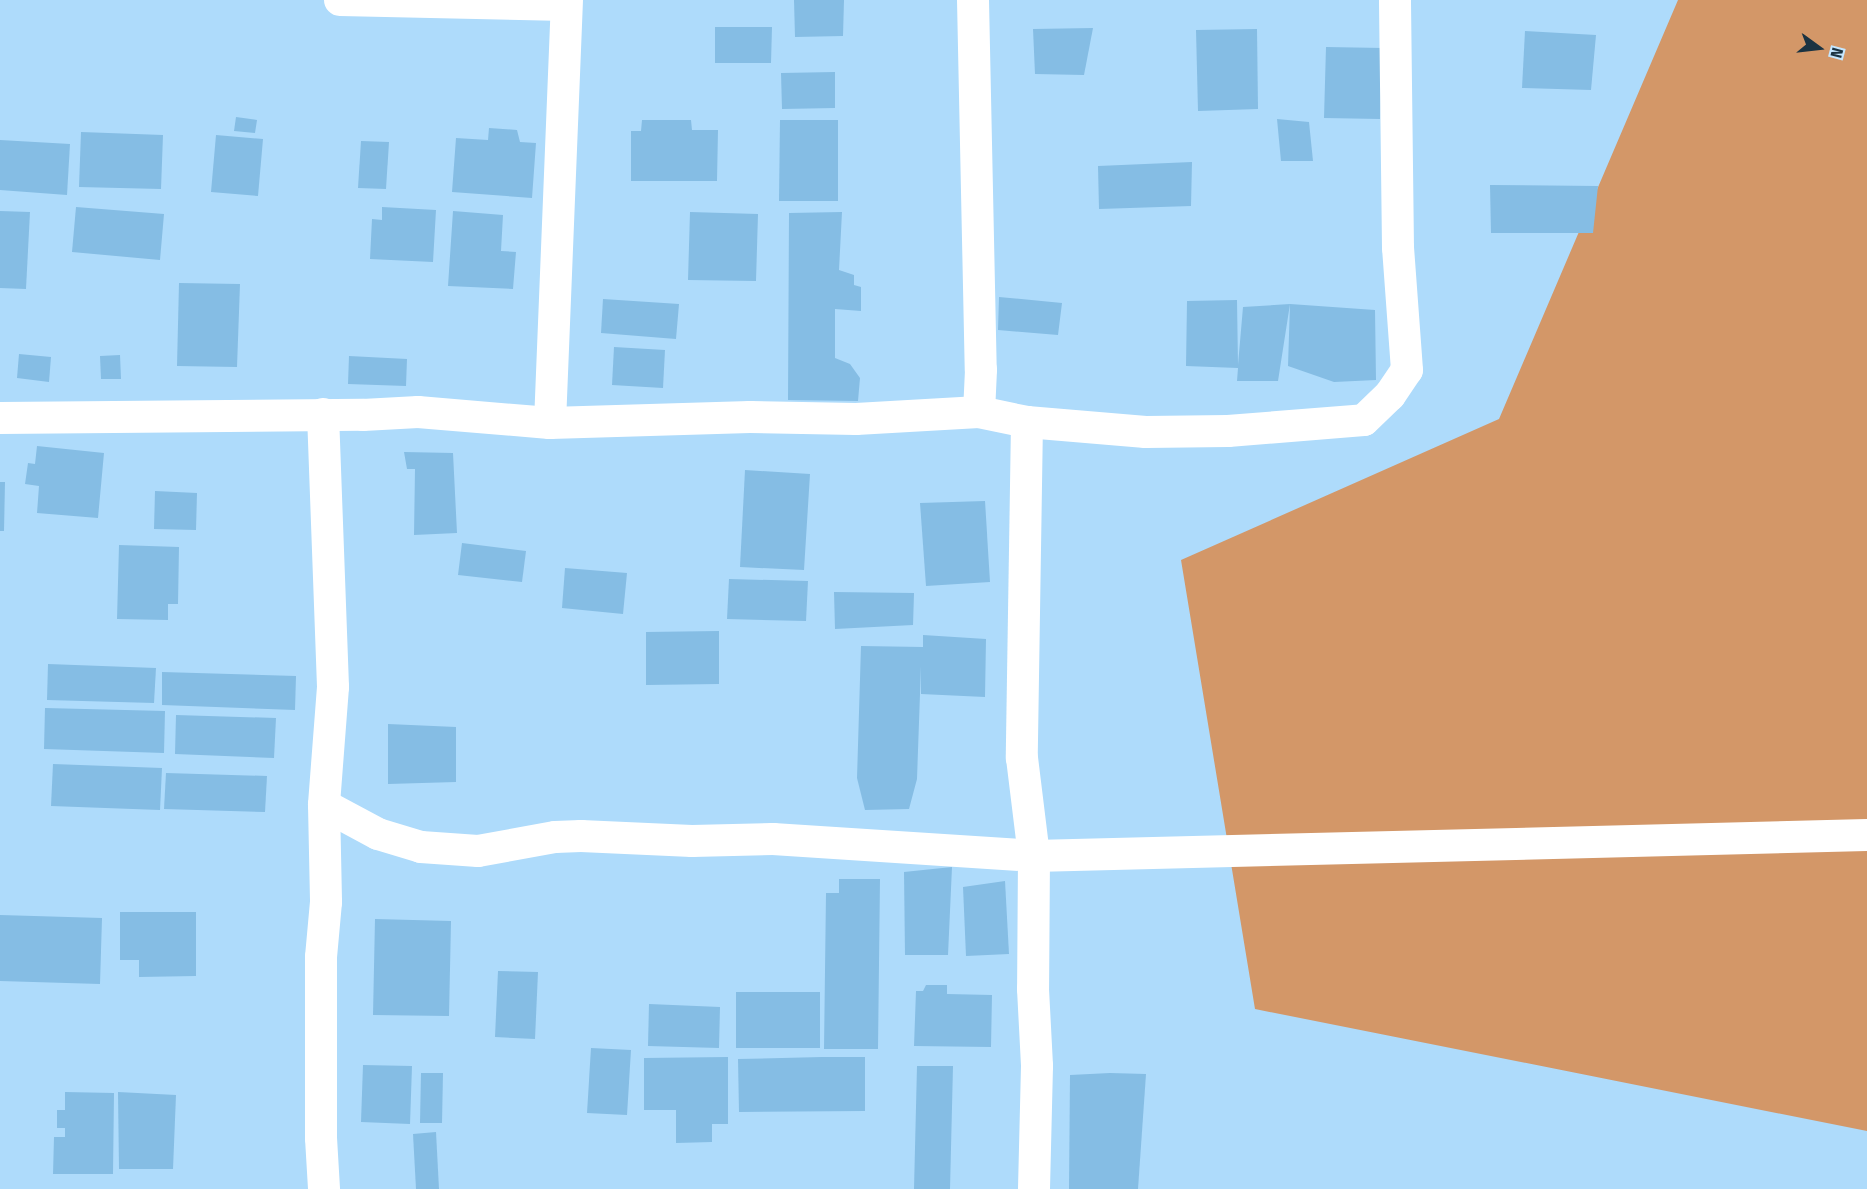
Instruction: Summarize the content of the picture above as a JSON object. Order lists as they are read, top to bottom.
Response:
{
  "north": "right"
}
